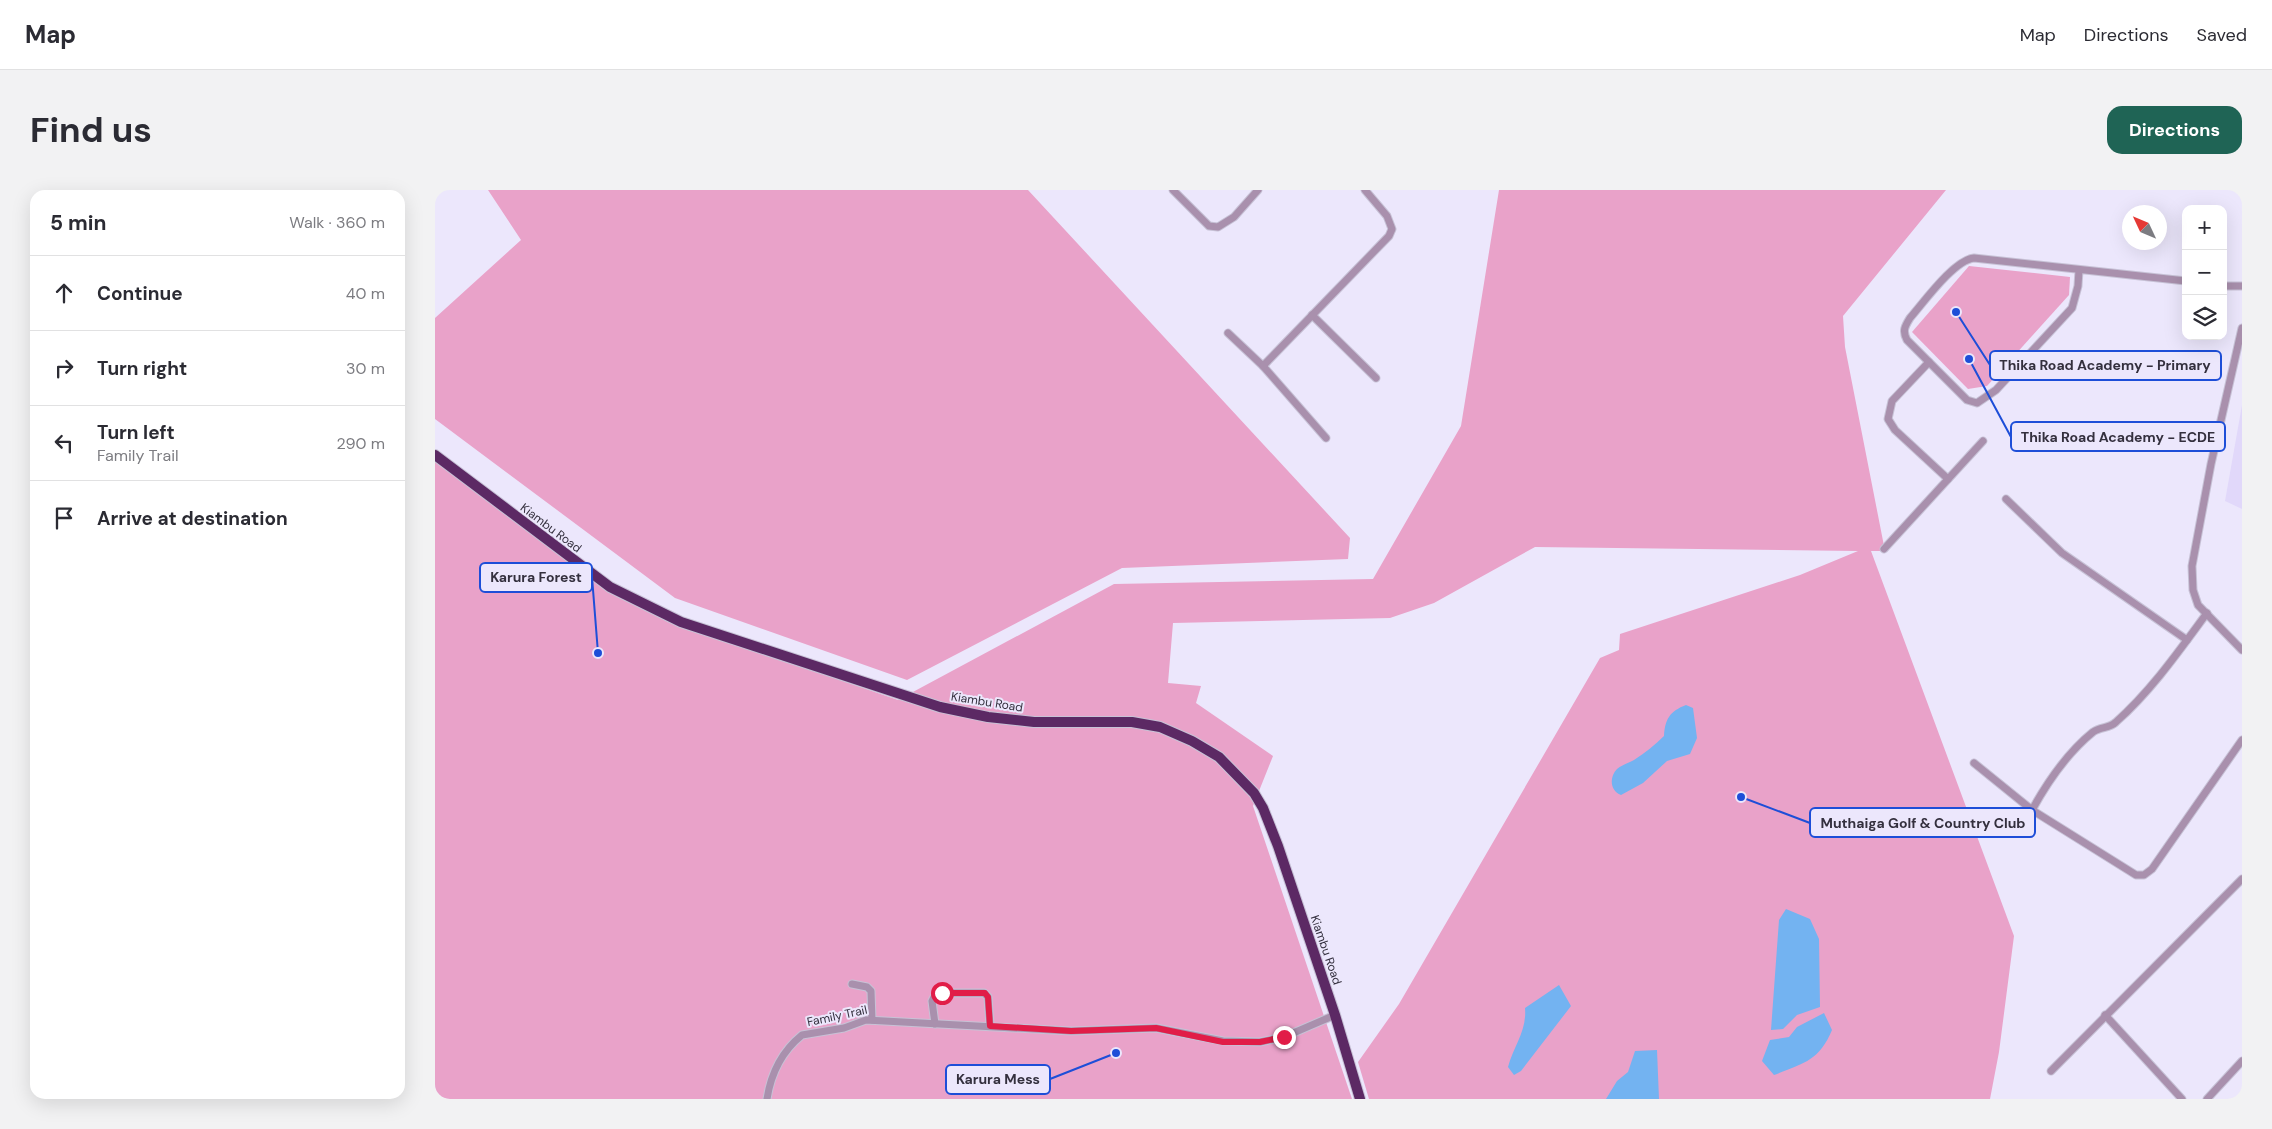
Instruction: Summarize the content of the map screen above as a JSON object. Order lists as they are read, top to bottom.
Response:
{
  "streets": {
    "highway": ["Kiambu Road"],
    "street": ["Family Trail"]
  },
  "crossings": [
    ["Kiambu Road", "Family Trail"]
  ],
  "places": [
    "Thika Road Academy - Primary",
    "Thika Road Academy - ECDE",
    "Karura Forest",
    "Muthaiga Golf & Country Club",
    "Karura Mess"
  ],
  "north": "top left",
  "page": {
    "header": "Map",
    "nav": ["Map", "Directions", "Saved"],
    "buttons": "Directions",
    "title": "Find us",
    "heading": ["5 min", "Walk · 360 m"],
    "map_buttons": ["+", "−"],
    "list": [
      ["Continue", "40 m"],
      ["Turn right", "30 m"],
      ["Turn left", "Family Trail", "290 m"],
      "Arrive at destination"
    ]
  }
}
